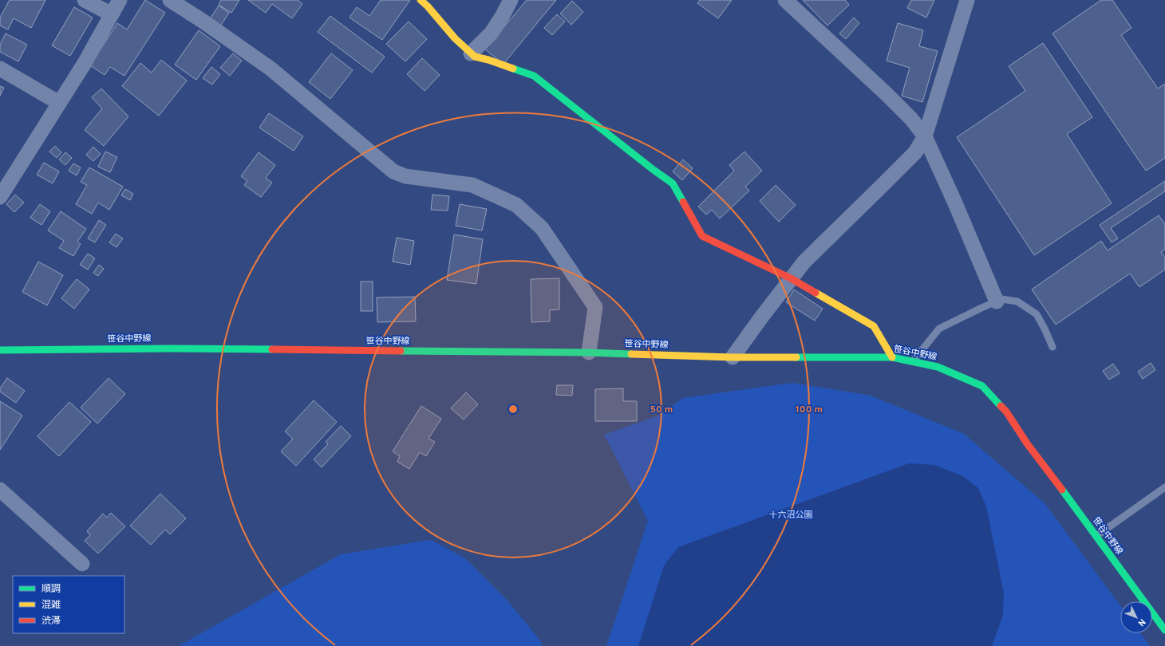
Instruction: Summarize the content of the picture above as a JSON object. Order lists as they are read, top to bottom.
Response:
{
  "streets": {
    "street": ["笹谷中野線"]
  },
  "parks": ["十六沼公園"],
  "legend": ["順調", "混雑", "渋滞"],
  "north": "bottom right",
  "rings": ["50 m", "100 m"]
}
